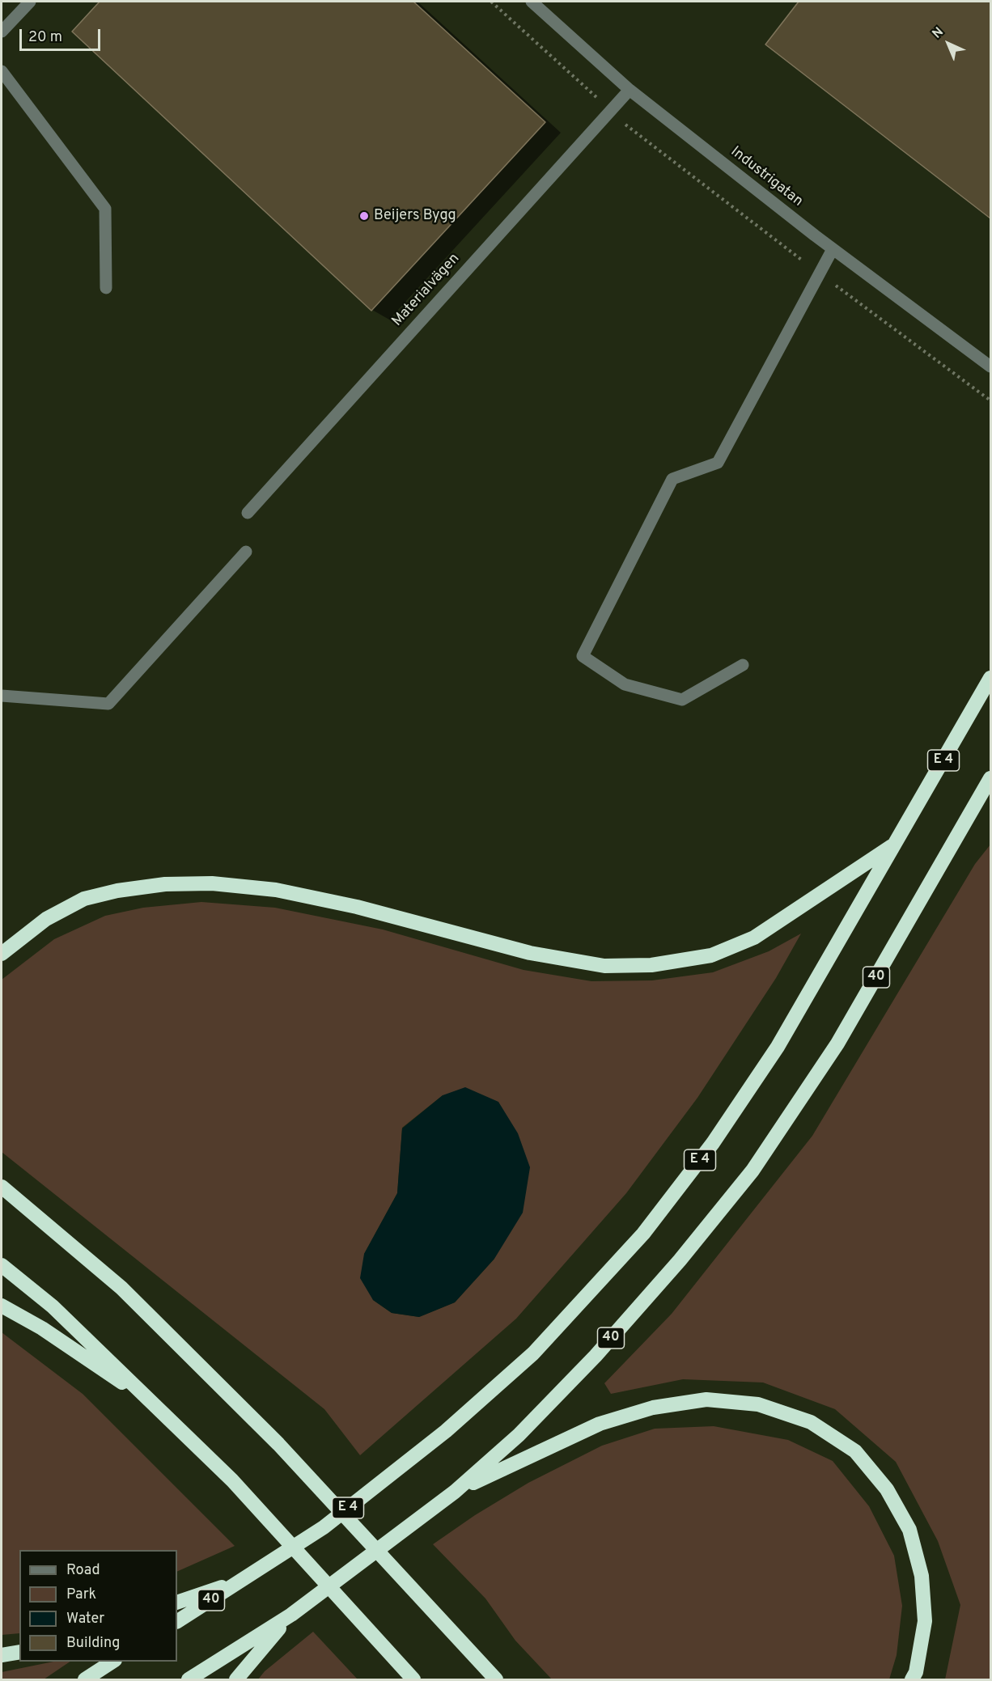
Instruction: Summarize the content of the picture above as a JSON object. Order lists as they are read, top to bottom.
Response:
{
  "streets": {
    "highway": ["E 4", "40"],
    "street": ["Industrigatan", "Materialvägen"]
  },
  "crossings": [
    ["Industrigatan", "Materialvägen"],
    ["E 4", "40"]
  ],
  "places": ["Beijers Bygg"],
  "legend": [
    "Road",
    "Park",
    "Water",
    "Building"
  ],
  "scale_bar": "20 m",
  "north": "top left"
}
